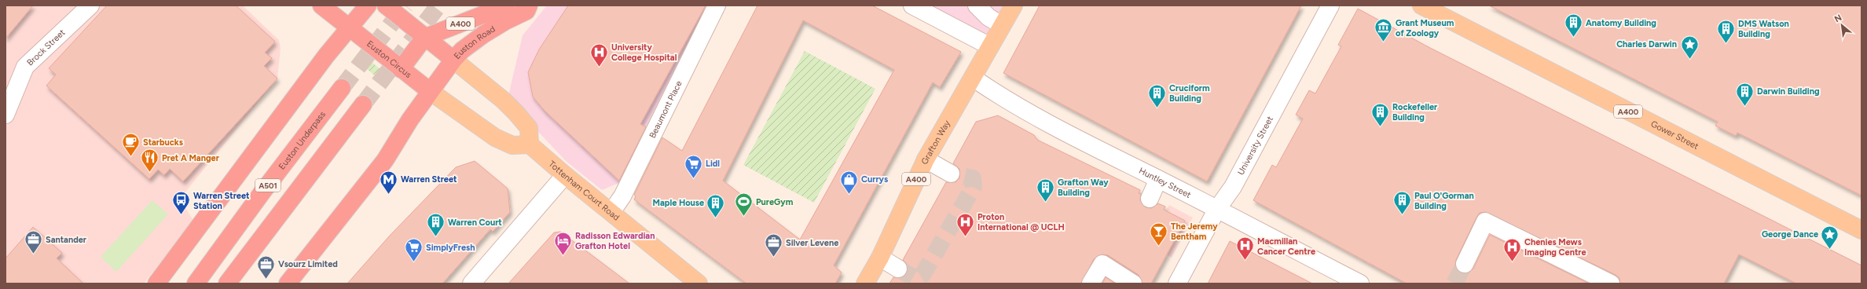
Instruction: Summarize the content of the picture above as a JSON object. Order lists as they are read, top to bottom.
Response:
{
  "streets": {
    "highway": [
      "A400",
      "Euston Road",
      "Euston Circus",
      "Euston Underpass",
      "A501"
    ],
    "main road": ["Gower Street", "Grafton Way", "Tottenham Court Road"],
    "street": [
      "Brock Street",
      "Beaumont Place",
      "University Street",
      "Huntley Street"
    ]
  },
  "crossings": [
    ["Euston Road", "Euston Circus"],
    ["Beaumont Place", "Tottenham Court Road"],
    ["Grafton Way", "Huntley Street"],
    ["University Street", "Huntley Street"]
  ],
  "places": {
    "building": [
      "Anatomy Building",
      "DMS Watson Building",
      "Darwin Building",
      "Cruciform Building",
      "Rockefeller Building",
      "Grafton Way Building",
      "Paul O'Gorman Building",
      "Maple House",
      "Warren Court"
    ],
    "museum": ["Grant Museum of Zoology"],
    "place": ["Charles Darwin", "George Dance"],
    "hospital": [
      "University College Hospital",
      "Proton International @ UCLH",
      "Macmillan Cancer Centre",
      "Chenies Mews Imaging Centre"
    ],
    "cafe": ["Starbucks"],
    "restaurant": ["Pret A Manger"],
    "supermarket": ["Lidl", "SimplyFresh"],
    "metro station": ["Warren Street"],
    "shop": ["Currys"],
    "bus stop": ["Warren Street Station"],
    "sports": ["PureGym"],
    "bar": ["The Jeremy Bentham"],
    "office": ["Santander", "Silver Levene", "Vsourz Limited"],
    "hotel": ["Radisson Edwardian Grafton Hotel"]
  },
  "north": "top left"
}
